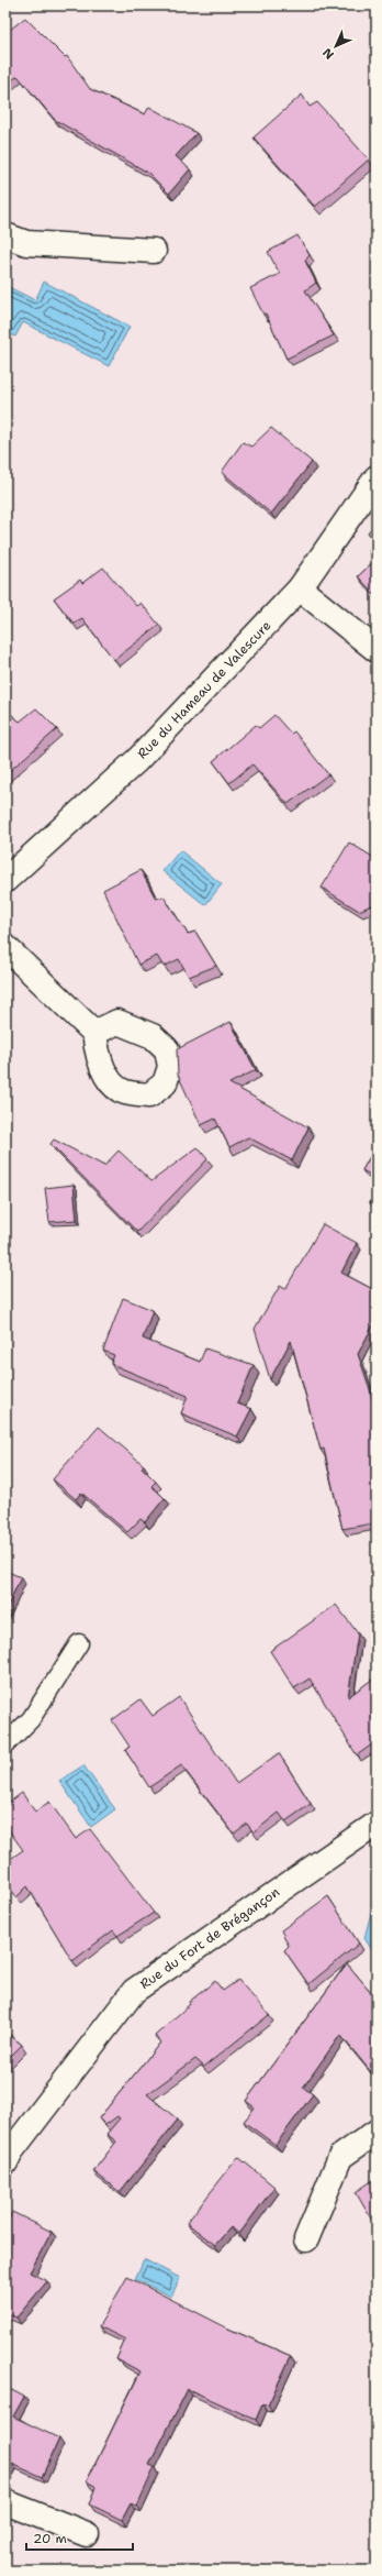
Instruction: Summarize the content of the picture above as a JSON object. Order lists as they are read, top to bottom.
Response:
{
  "streets": {
    "street": ["Rue du Hameau de Valescure", "Rue du Fort de Brégançon"]
  },
  "scale_bar": "20 m",
  "north": "bottom left"
}
